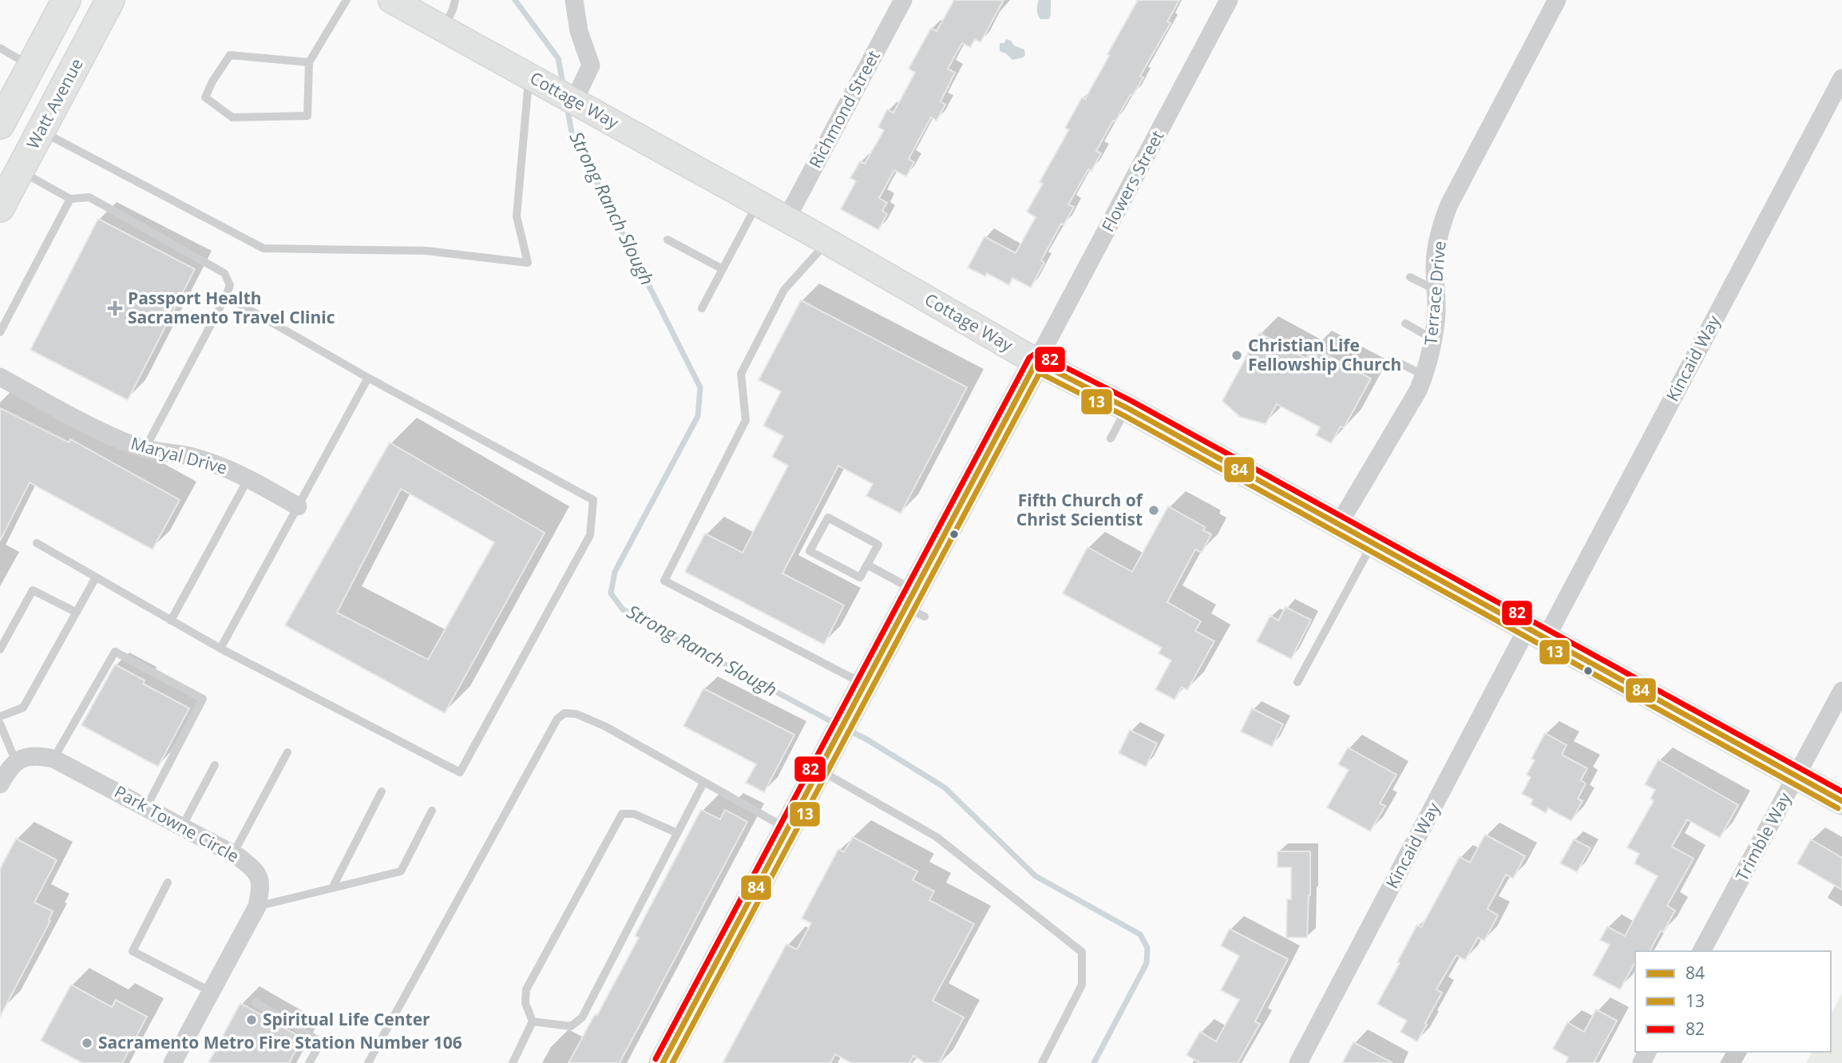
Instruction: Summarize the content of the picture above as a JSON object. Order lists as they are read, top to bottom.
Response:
{
  "streets": {
    "main road": ["Watt Avenue"],
    "street": [
      "Cottage Way",
      "Richmond Street",
      "Flowers Street",
      "Terrace Drive",
      "Kincaid Way",
      "Maryal Drive",
      "Park Towne Circle",
      "Trimble Way"
    ]
  },
  "crossings": [
    ["Cottage Way", "Richmond Street"],
    ["Cottage Way", "Flowers Street"],
    ["Cottage Way", "Terrace Drive"],
    ["Cottage Way", "Kincaid Way"],
    ["Cottage Way", "Trimble Way"]
  ],
  "water": ["Strong Ranch Slough"],
  "places": {
    "health": ["Passport Health Sacramento Travel Clinic"],
    "other": [
      "Christian Life Fellowship Church",
      "Fifth Church of Christ Scientist",
      "Spiritual Life Center",
      "Sacramento Metro Fire Station Number 106"
    ]
  },
  "lines": ["transit line 82", "transit line 84", "transit line 13"],
  "legend": ["84", "13", "82"]
}
